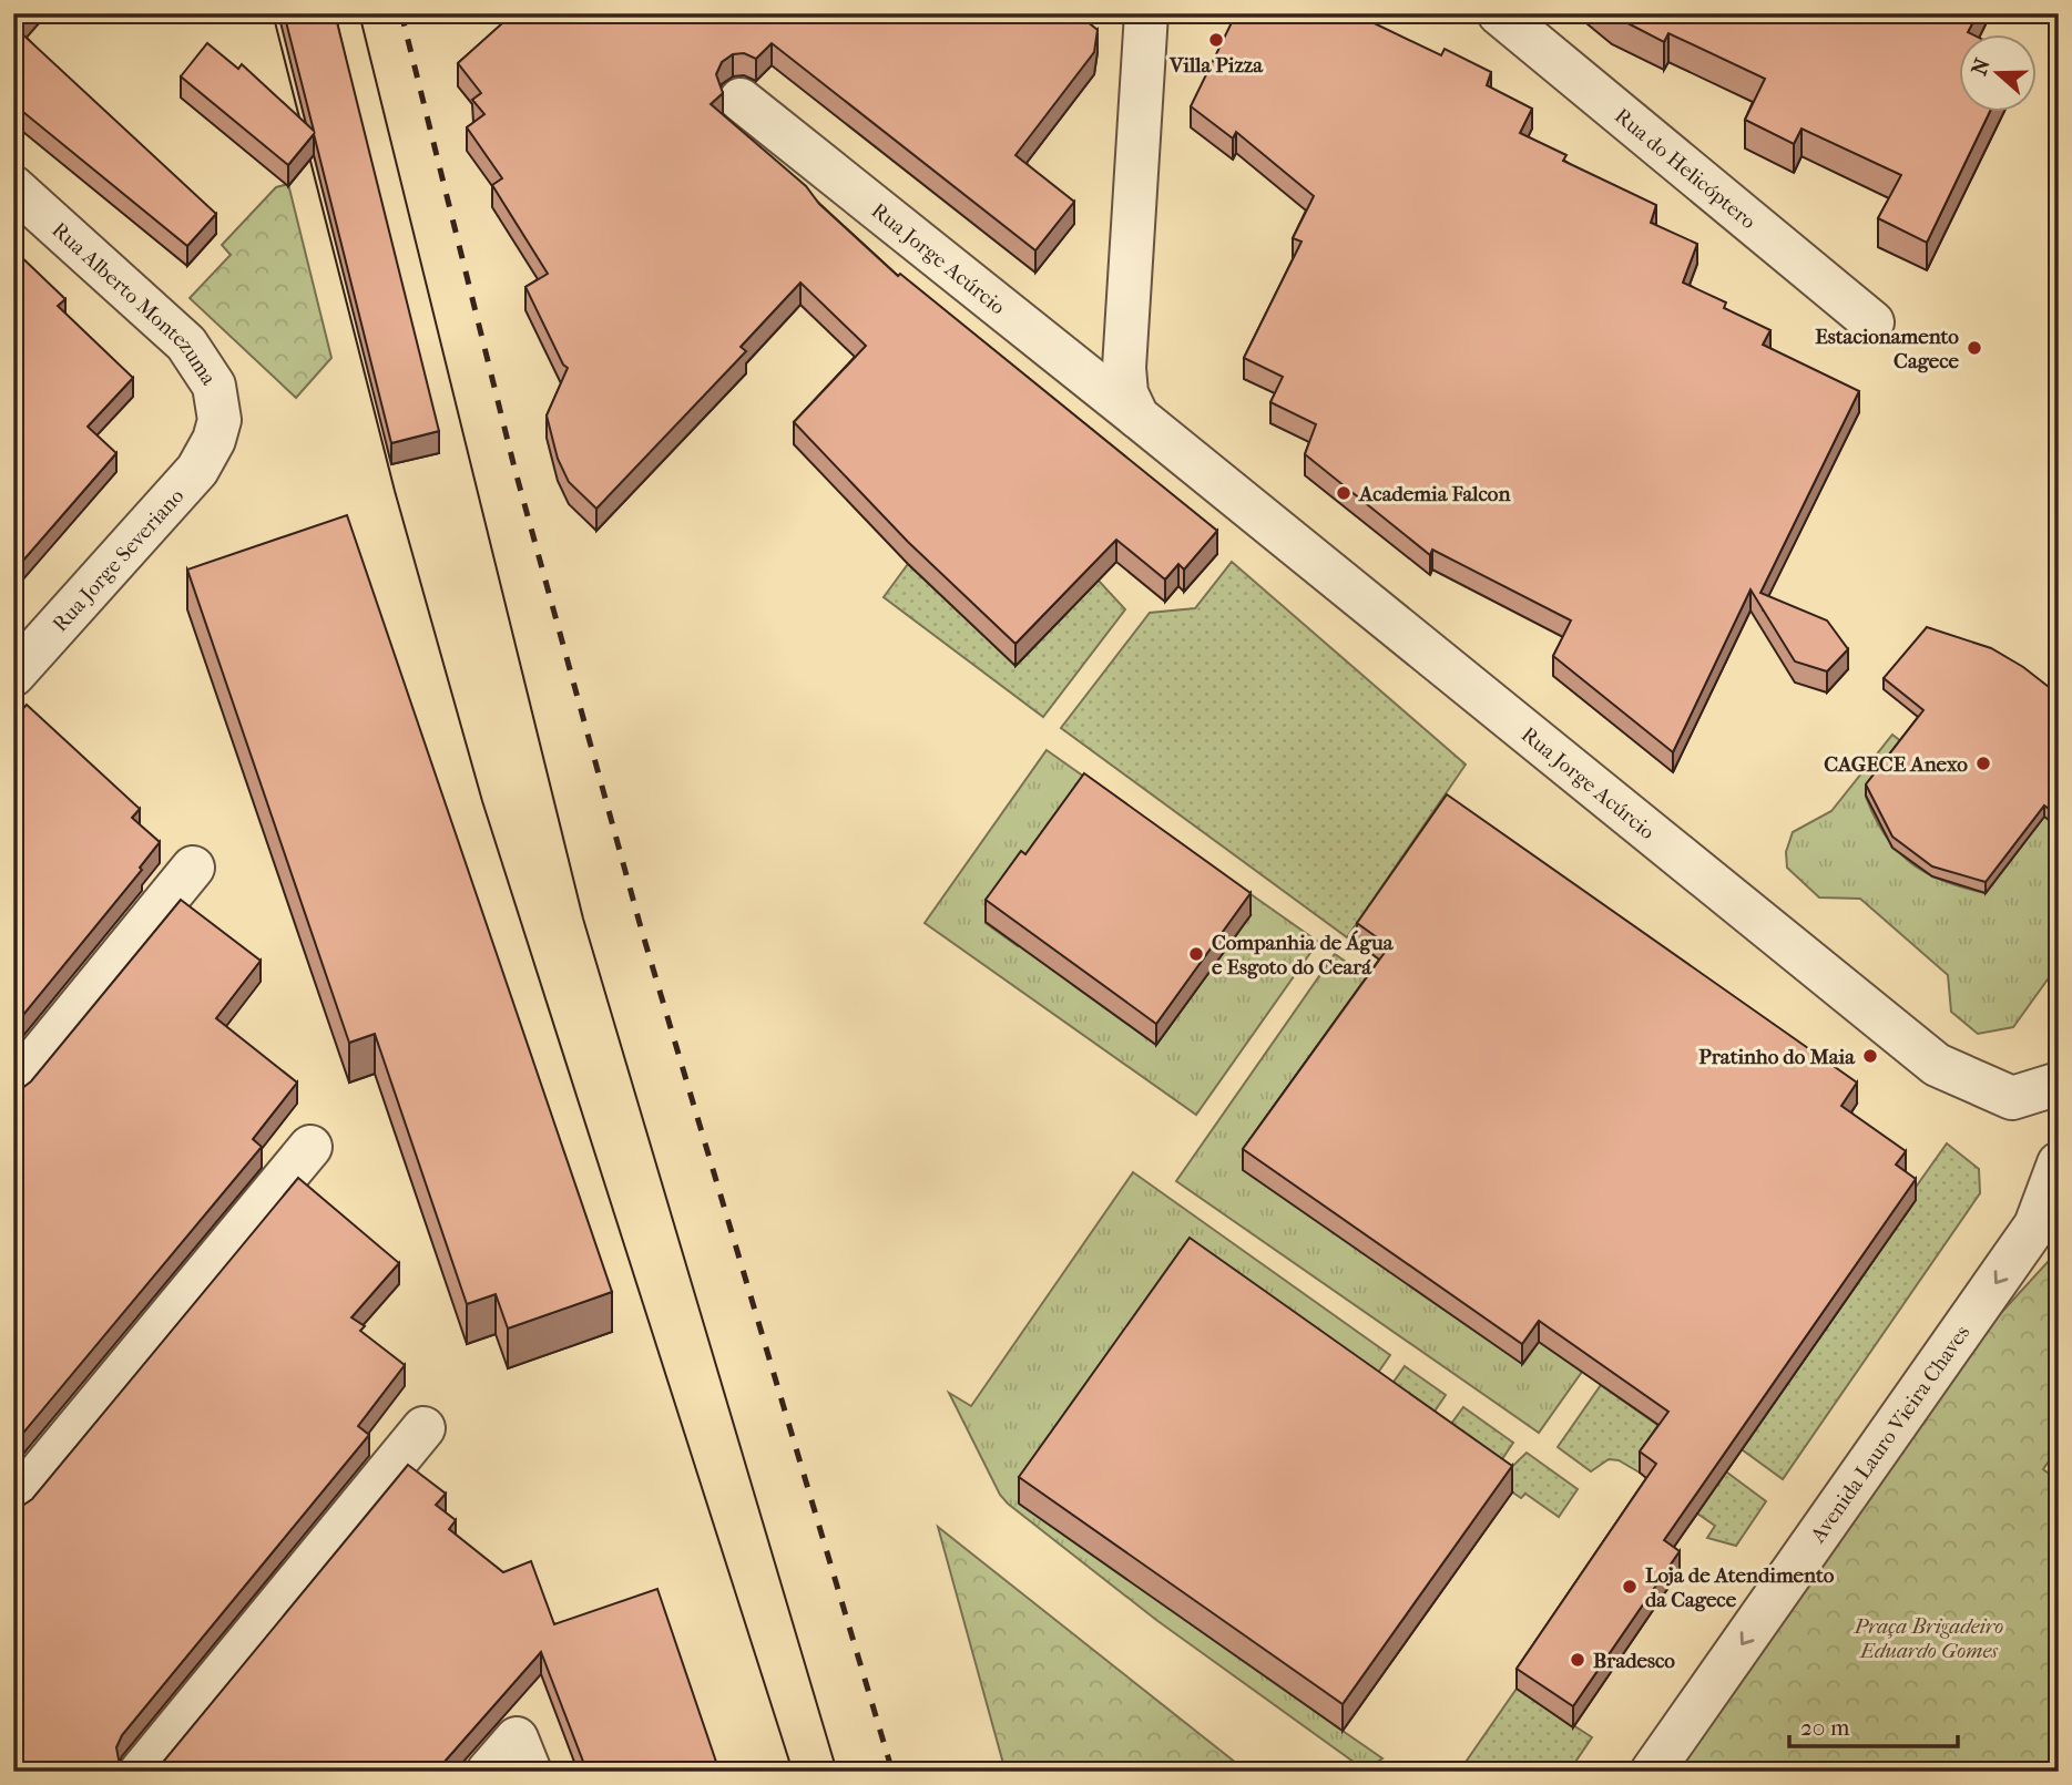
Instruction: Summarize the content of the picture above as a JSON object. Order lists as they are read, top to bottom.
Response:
{
  "streets": {
    "street": [
      "Rua do Helicóptero",
      "Rua Jorge Acúrcio",
      "Rua Alberto Montezuma",
      "Rua Jorge Severiano",
      "Avenida Lauro Vieira Chaves"
    ]
  },
  "crossings": [
    ["Rua Alberto Montezuma", "Rua Jorge Severiano"]
  ],
  "one_way": ["Avenida Lauro Vieira Chaves"],
  "parks": ["Praça Brigadeiro Eduardo Gomes"],
  "places": [
    "Villa Pizza",
    "Estacionamento Cagece",
    "Academia Falcon",
    "CAGECE Anexo",
    "Companhia de Água e Esgoto do Ceará",
    "Pratinho do Maia",
    "Loja de Atendimento da Cagece",
    "Bradesco"
  ],
  "scale_bar": "20 m",
  "north": "left"
}
